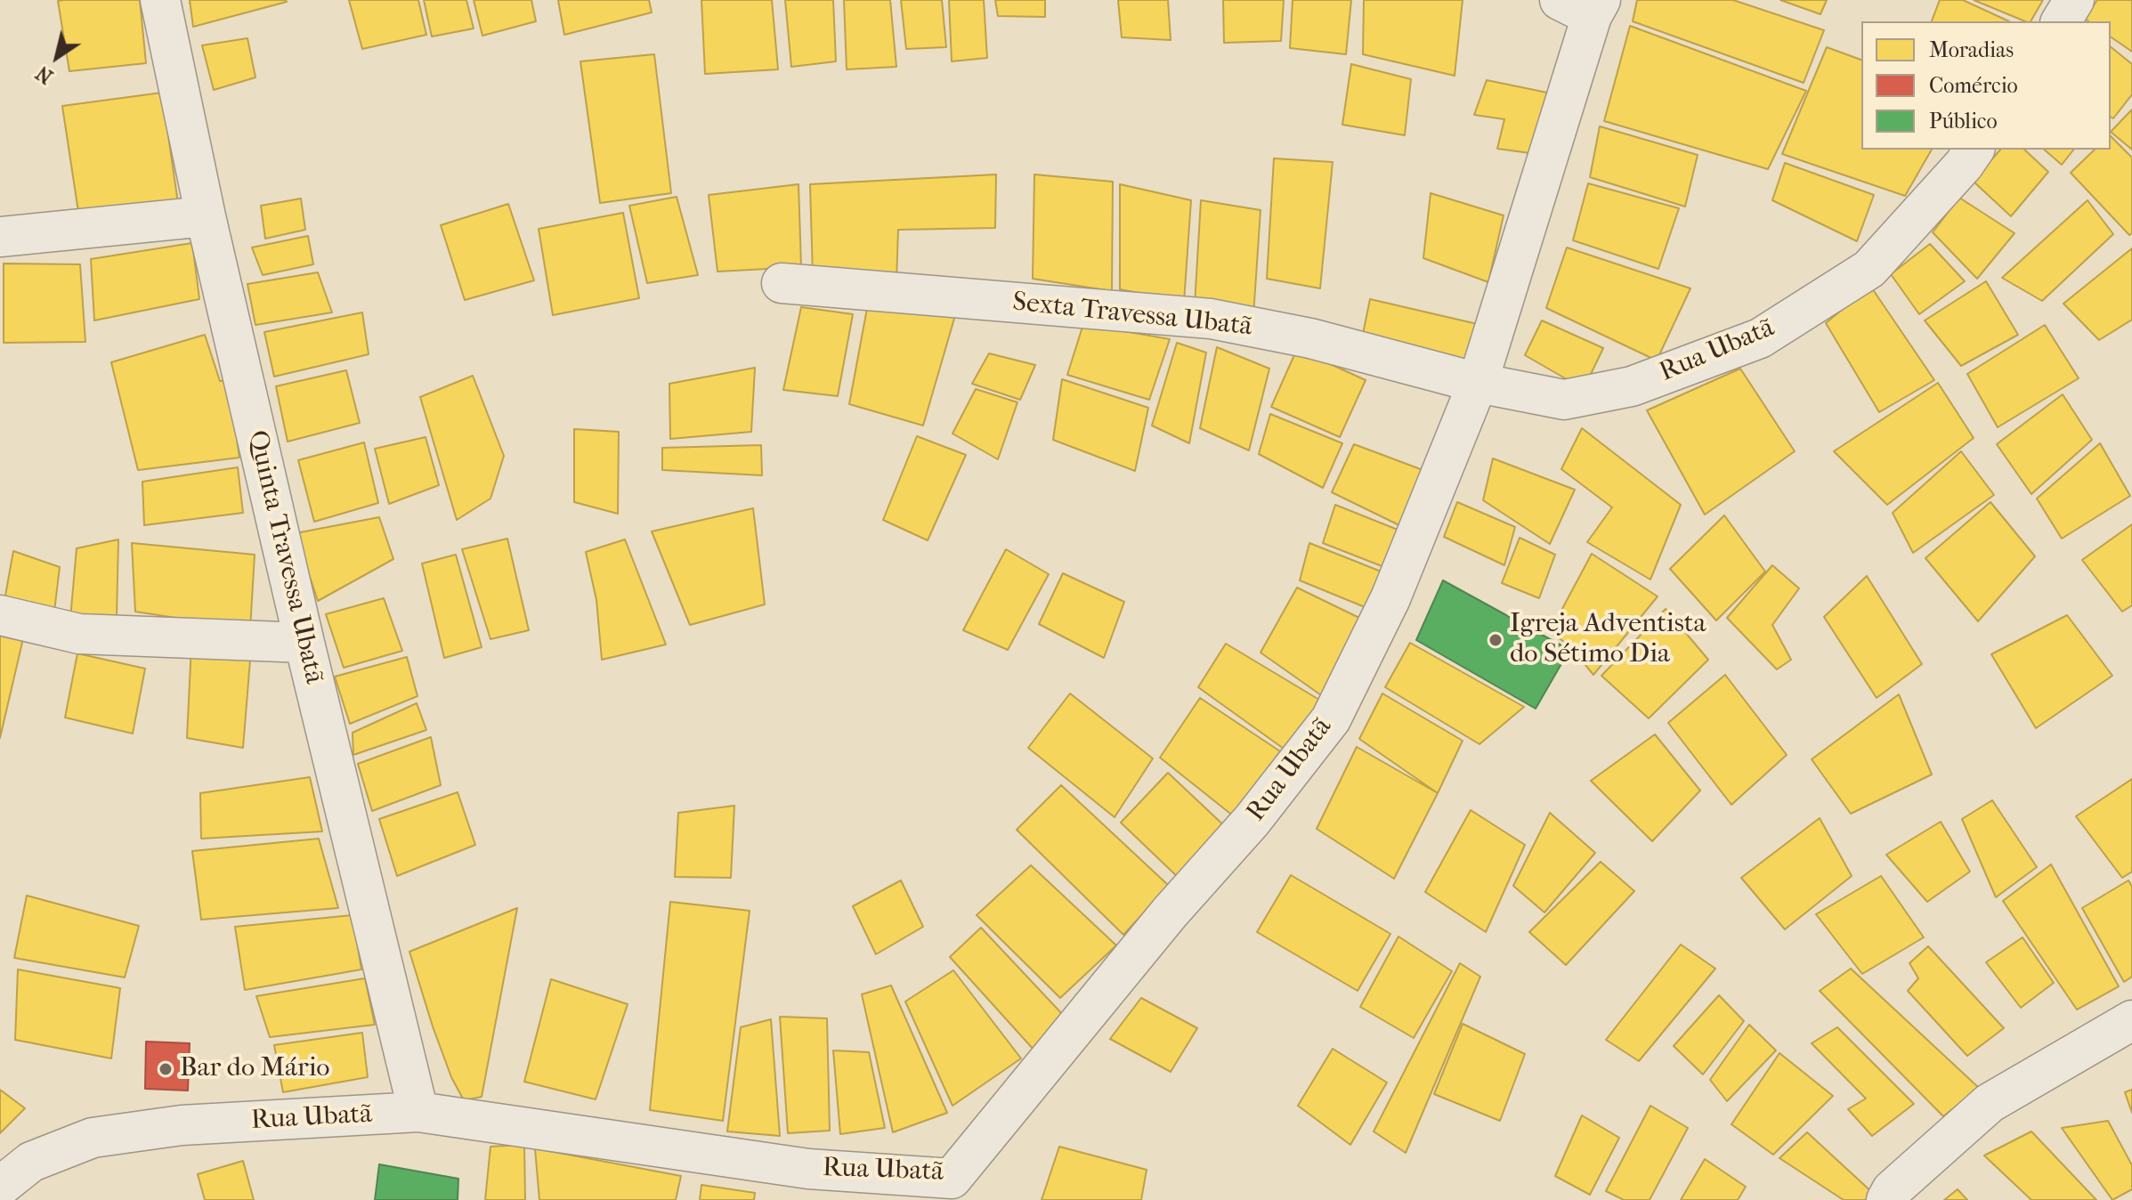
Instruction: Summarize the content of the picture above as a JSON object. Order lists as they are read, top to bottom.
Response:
{
  "streets": {
    "street": ["Sexta Travessa Ubatã", "Rua Ubatã", "Quinta Travessa Ubatã"]
  },
  "crossings": [
    ["Sexta Travessa Ubatã", "Rua Ubatã"],
    ["Rua Ubatã", "Quinta Travessa Ubatã"]
  ],
  "places": ["Igreja Adventista do Sétimo Dia", "Bar do Mário"],
  "legend": ["Moradias", "Comércio", "Público"],
  "north": "bottom left"
}
